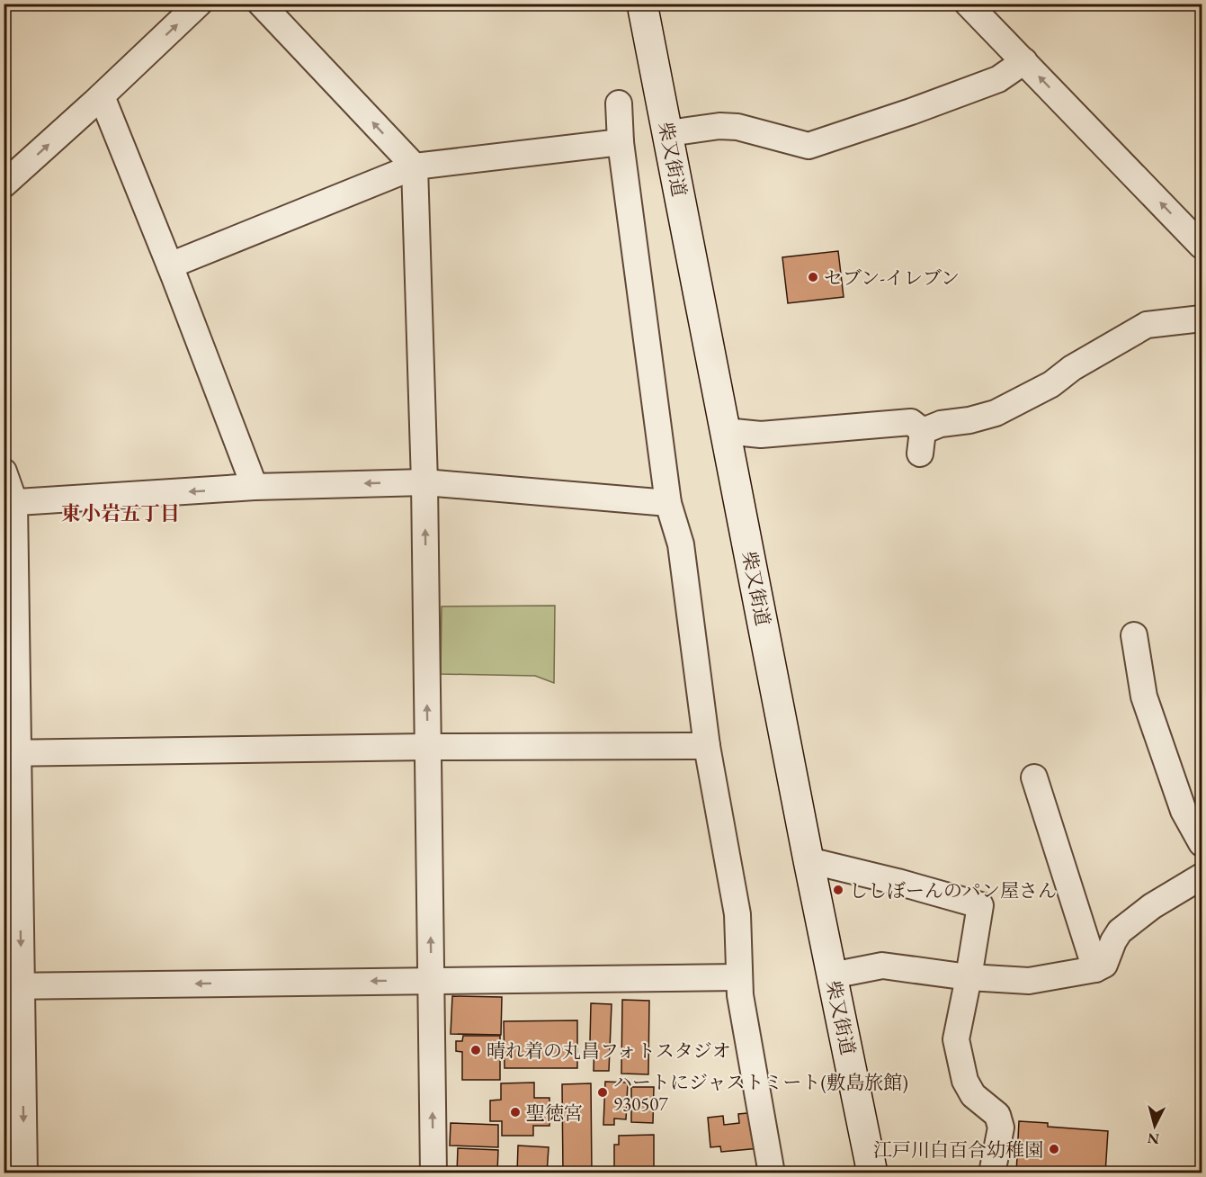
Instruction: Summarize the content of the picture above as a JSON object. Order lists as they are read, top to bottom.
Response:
{
  "streets": {
    "main road": ["柴又街道"]
  },
  "districts": ["東小岩五丁目"],
  "places": [
    "セブン-イレブン",
    "ししぼーんのパン屋さん",
    "晴れ着の丸昌フォトスタジオ",
    "ハートにジャストミート(敷島旅館) 930507",
    "聖徳宮",
    "江戸川白百合幼稚園"
  ],
  "north": "bottom"
}
